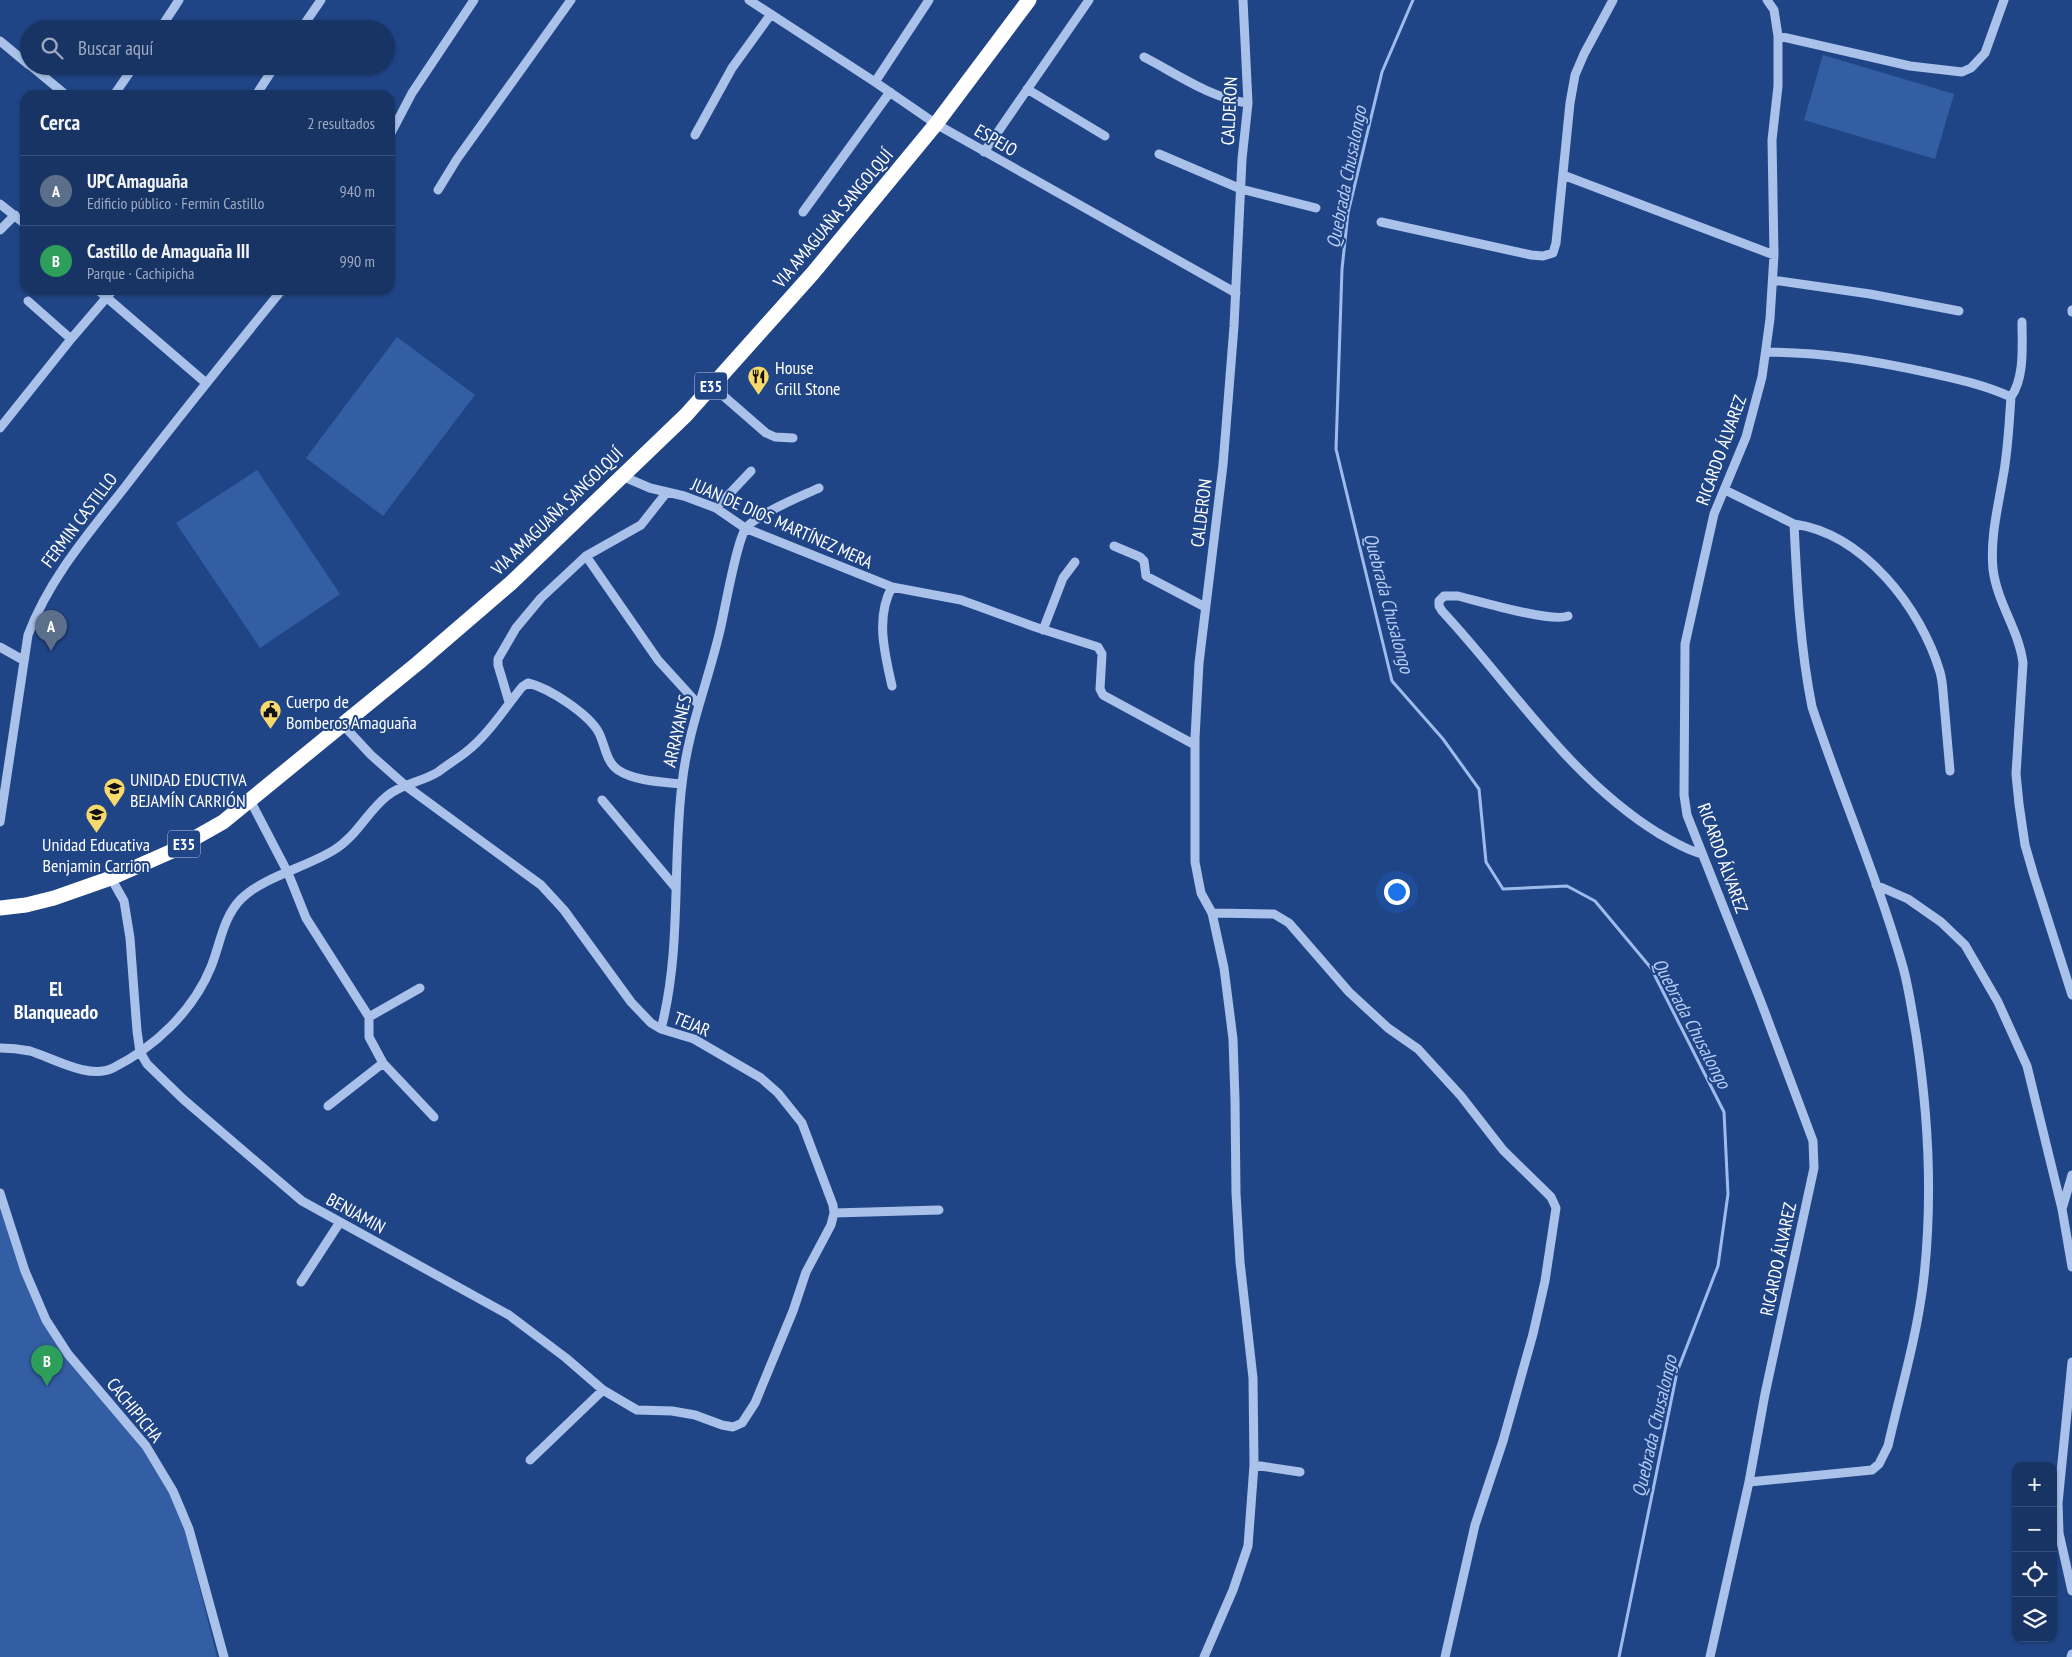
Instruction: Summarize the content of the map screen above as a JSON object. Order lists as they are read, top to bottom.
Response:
{
  "streets": {
    "highway": ["VIA AMAGUAÑA SANGOLQUÍ", "E35"],
    "street": [
      "CALDERON",
      "ESPEJO",
      "RICARDO ÁLVAREZ",
      "FERMIN CASTILLO",
      "JUAN DE DIOS MARTÍNEZ MERA",
      "ARRAYANES",
      "TEJAR",
      "BENJAMIN",
      "CACHIPICHA"
    ]
  },
  "crossings": [
    ["CALDERON", "ESPEJO"],
    ["CALDERON", "JUAN DE DIOS MARTÍNEZ MERA"],
    ["ESPEJO", "VIA AMAGUAÑA SANGOLQUÍ"],
    ["VIA AMAGUAÑA SANGOLQUÍ", "JUAN DE DIOS MARTÍNEZ MERA"],
    ["VIA AMAGUAÑA SANGOLQUÍ", "TEJAR"],
    ["VIA AMAGUAÑA SANGOLQUÍ", "BENJAMIN"],
    ["JUAN DE DIOS MARTÍNEZ MERA", "ARRAYANES"],
    ["ARRAYANES", "TEJAR"],
    ["TEJAR", "BENJAMIN"]
  ],
  "districts": ["El Blanqueado"],
  "water": ["Quebrada Chusalongo"],
  "places": {
    "restaurant": ["House Grill Stone"],
    "public building": ["Cuerpo de Bomberos Amaguaña"],
    "school or university": ["UNIDAD EDUCTIVA BEJAMÍN CARRIÓN", "Unidad Educativa Benjamin Carrion"]
  },
  "page": {
    "search": "Buscar aquí",
    "heading": ["Cerca", "2 resultados"],
    "list": [
      {
        "mark": "A",
        "name": "UPC Amaguaña",
        "note": "Edificio público · Fermin Castillo",
        "value": "940 m"
      },
      {
        "mark": "B",
        "name": "Castillo de Amaguaña III",
        "note": "Parque · Cachipicha",
        "value": "990 m"
      }
    ],
    "pins": ["A", "B"],
    "map_buttons": ["+", "−"]
  }
}
